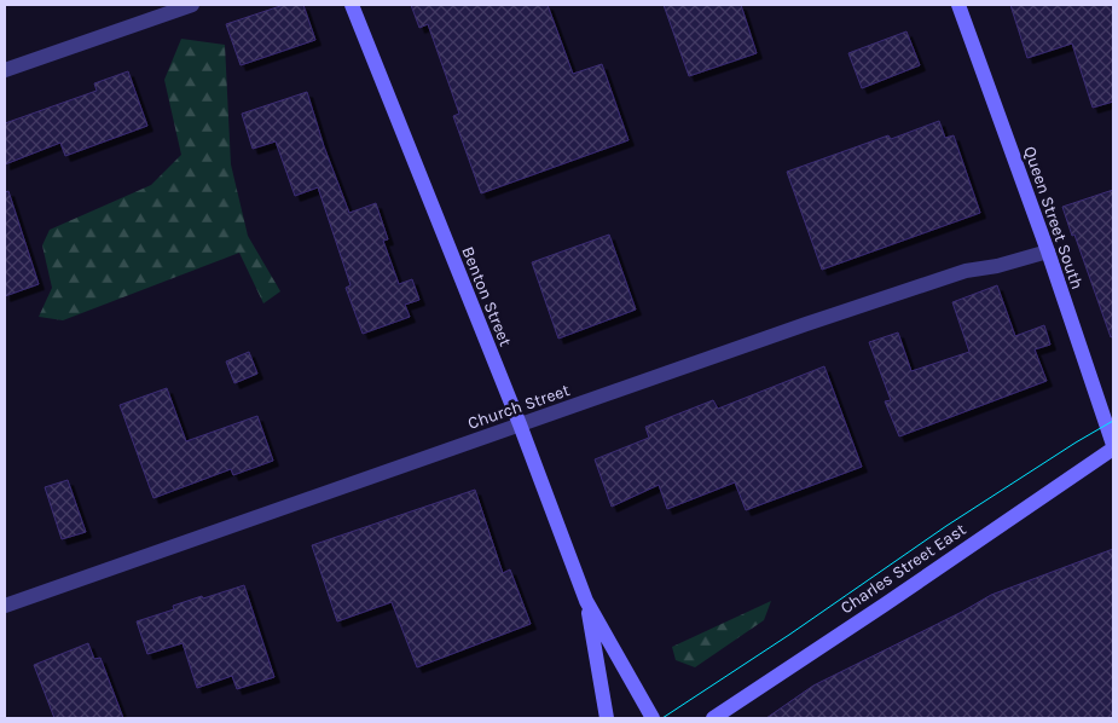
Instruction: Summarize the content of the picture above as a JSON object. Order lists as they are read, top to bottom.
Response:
{
  "streets": {
    "main road": ["Queen Street South", "Benton Street", "Charles Street East"],
    "street": ["Church Street"]
  },
  "crossings": [
    ["Queen Street South", "Church Street"],
    ["Queen Street South", "Charles Street East"],
    ["Benton Street", "Church Street"]
  ]
}
